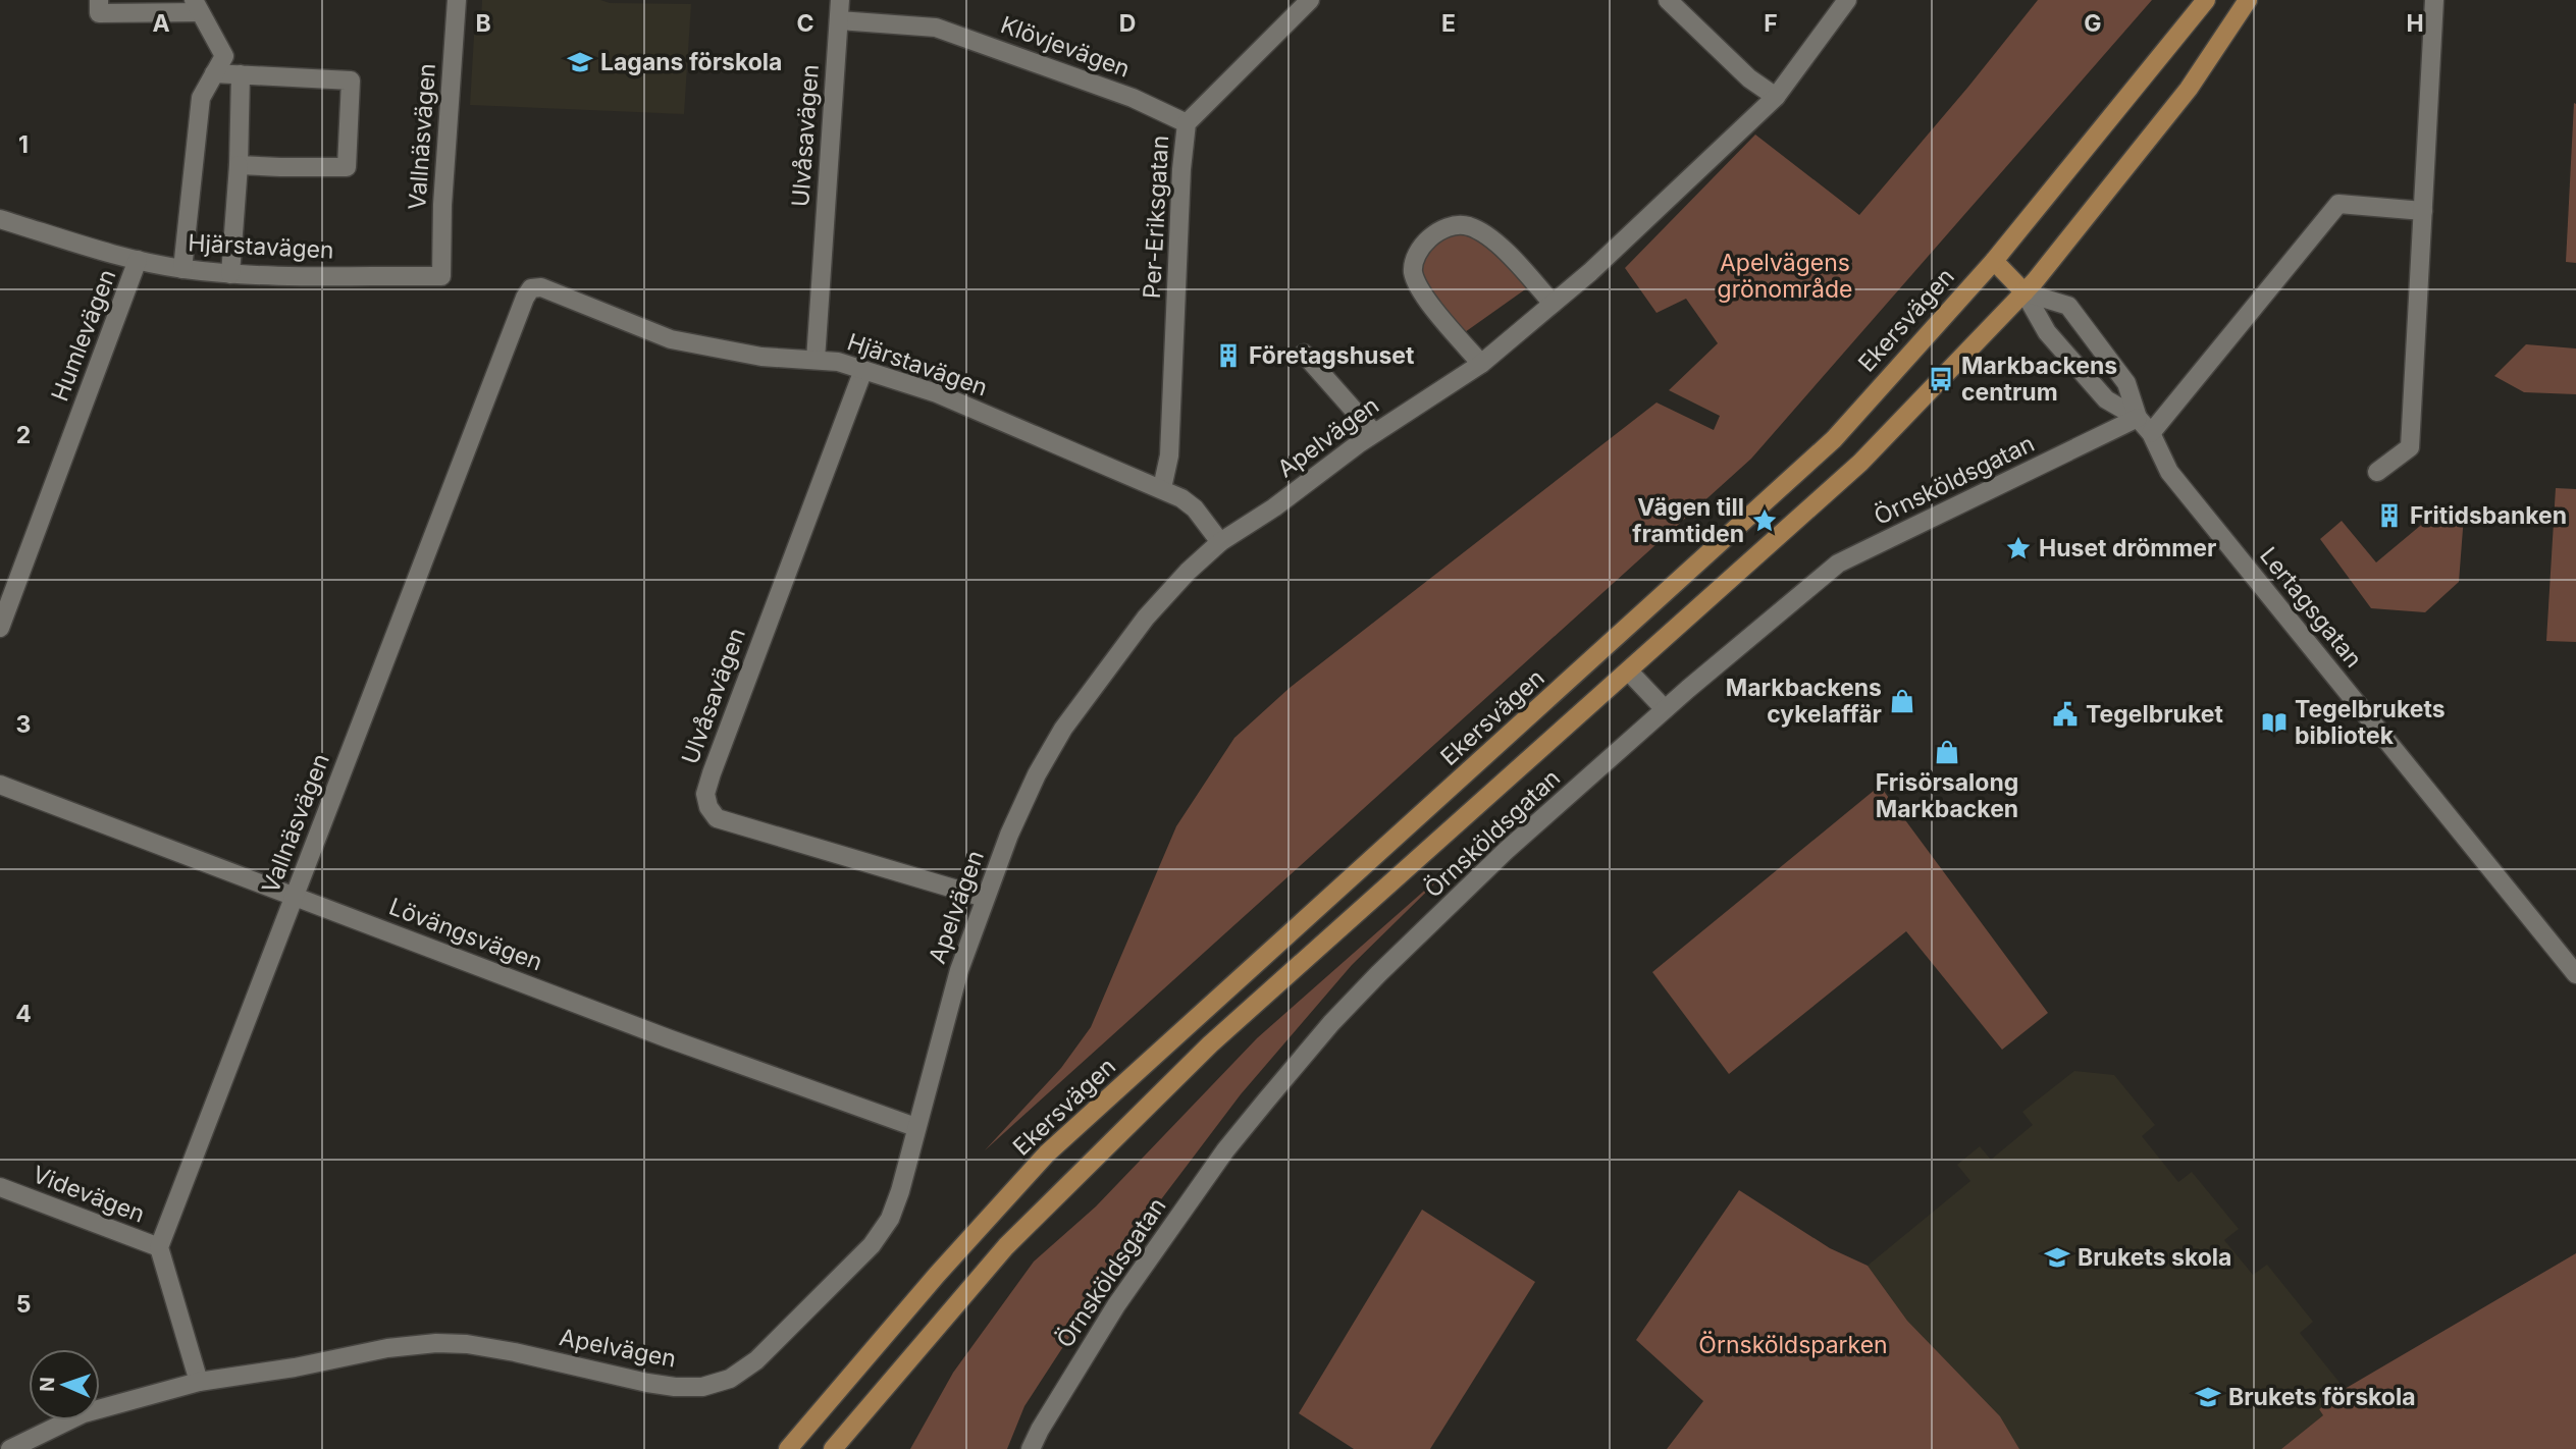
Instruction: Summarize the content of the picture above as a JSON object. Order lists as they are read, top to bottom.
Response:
{
  "streets": {
    "main road": ["Ekersvägen"],
    "street": [
      "Klövjevägen",
      "Ulvåsavägen",
      "Vallnäsvägen",
      "Per-Eriksgatan",
      "Hjärstavägen",
      "Humlevägen",
      "Apelvägen",
      "Örnsköldsgatan",
      "Lertagsgatan",
      "Lövängsvägen",
      "Videvägen"
    ]
  },
  "crossings": [
    ["Klövjevägen", "Ulvåsavägen"],
    ["Klövjevägen", "Per-Eriksgatan"],
    ["Ulvåsavägen", "Hjärstavägen"],
    ["Ulvåsavägen", "Apelvägen"],
    ["Vallnäsvägen", "Hjärstavägen"],
    ["Vallnäsvägen", "Lövängsvägen"],
    ["Vallnäsvägen", "Videvägen"],
    ["Per-Eriksgatan", "Hjärstavägen"],
    ["Hjärstavägen", "Humlevägen"],
    ["Hjärstavägen", "Apelvägen"],
    ["Apelvägen", "Lövängsvägen"],
    ["Örnsköldsgatan", "Lertagsgatan"]
  ],
  "parks": ["Apelvägens grönområde", "Örnsköldsparken"],
  "places": {
    "school or university": ["Lagans förskola", "Brukets skola", "Brukets förskola"],
    "building": ["Företagshuset", "Fritidsbanken"],
    "bus stop": ["Markbackens centrum"],
    "place": ["Vägen till framtiden", "Huset drömmer"],
    "shop": ["Markbackens cykelaffär", "Frisörsalong Markbacken"],
    "public building": ["Tegelbruket"],
    "library": ["Tegelbrukets bibliotek"]
  },
  "north": "left",
  "grid": {
    "columns": [
      "A",
      "B",
      "C",
      "D",
      "E",
      "F",
      "G",
      "H"
    ],
    "rows": [
      "1",
      "2",
      "3",
      "4",
      "5"
    ]
  }
}
